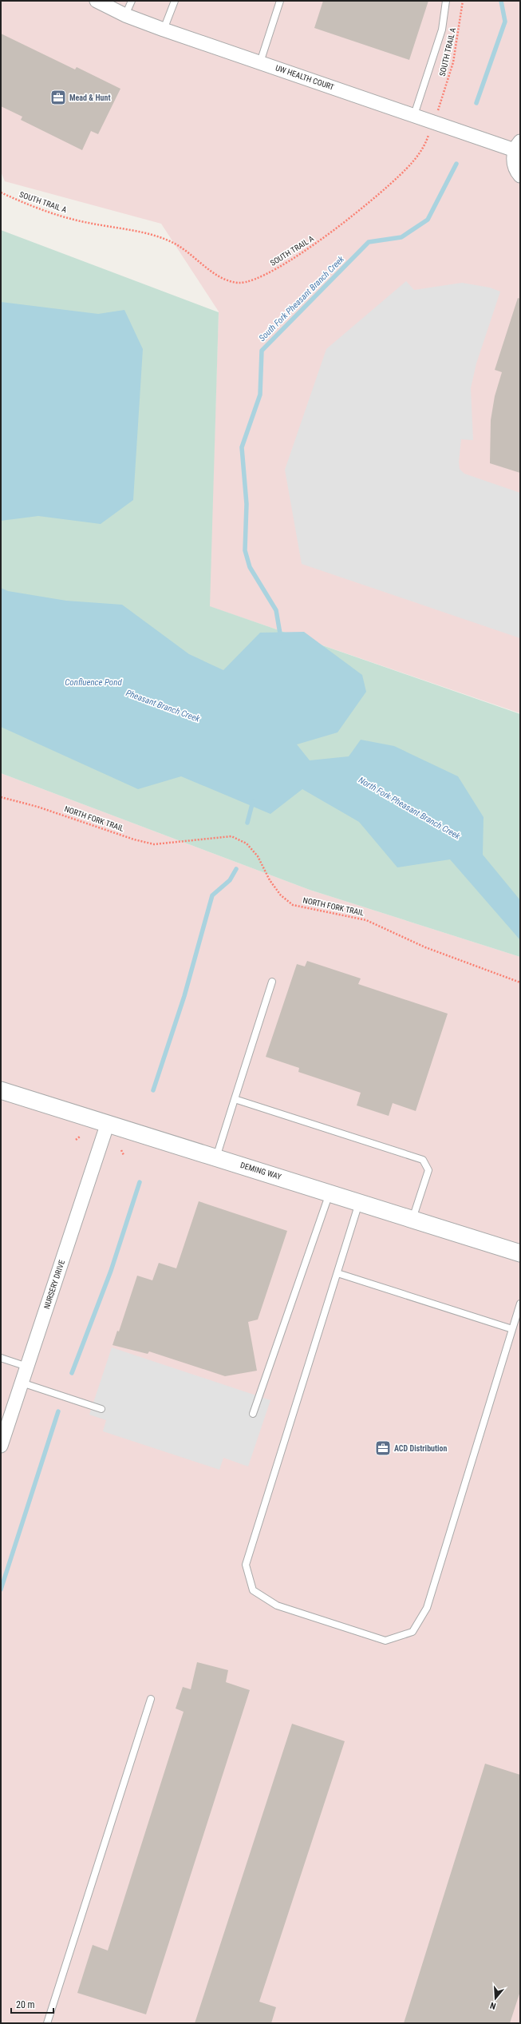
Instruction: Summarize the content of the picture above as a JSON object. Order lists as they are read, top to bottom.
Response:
{
  "streets": {
    "street": ["UW HEALTH COURT", "DEMING WAY", "NURSERY DRIVE"],
    "path": ["SOUTH TRAIL A", "NORTH FORK TRAIL"]
  },
  "crossings": [
    ["SOUTH TRAIL A", "UW HEALTH COURT"],
    ["DEMING WAY", "NURSERY DRIVE"]
  ],
  "water": [
    "South Fork Pheasant Branch Creek",
    "Confluence Pond",
    "Pheasant Branch Creek",
    "North Fork Pheasant Branch Creek"
  ],
  "places": {
    "office": ["Mead & Hunt", "ACD Distribution"]
  },
  "scale_bar": "20 m",
  "north": "bottom"
}
